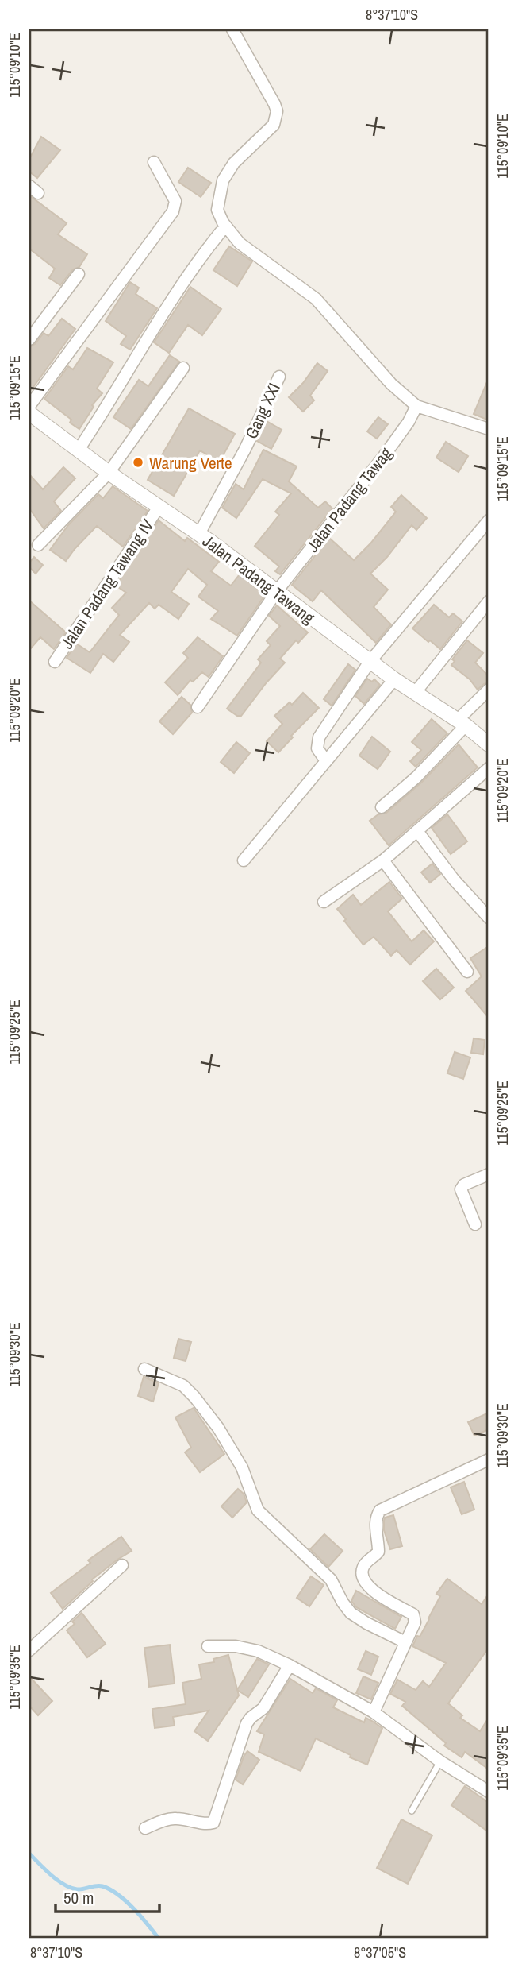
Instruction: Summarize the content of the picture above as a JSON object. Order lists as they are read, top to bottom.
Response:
{
  "streets": {
    "street": [
      "Gang XXI",
      "Jalan Padang Tawag",
      "Jalan Padang Tawang",
      "Jalan Padang Tawang IV"
    ]
  },
  "crossings": [
    ["Gang XXI", "Jalan Padang Tawang"],
    ["Jalan Padang Tawag", "Jalan Padang Tawang"],
    ["Jalan Padang Tawang", "Jalan Padang Tawang IV"]
  ],
  "places": ["Warung Verte"],
  "scale_bar": "50 m",
  "coordinates": [
    "8°37'10\"S",
    "115°09'10\"E",
    "115°09'15\"E",
    "115°09'20\"E",
    "115°09'25\"E",
    "115°09'30\"E",
    "115°09'35\"E",
    "8°37'05\"S"
  ]
}
